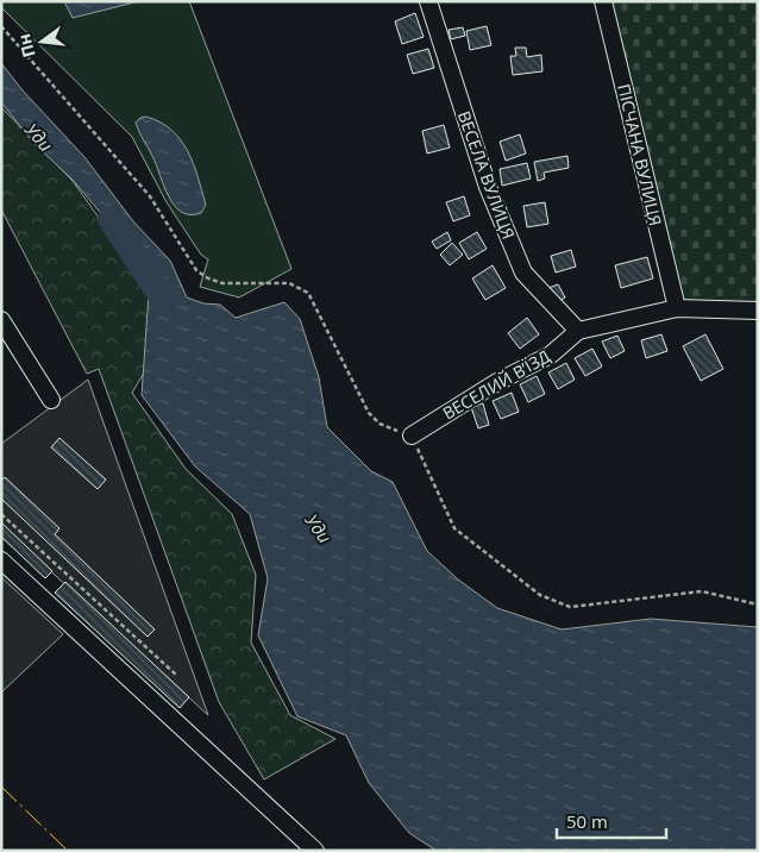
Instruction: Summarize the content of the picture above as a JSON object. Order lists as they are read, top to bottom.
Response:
{
  "streets": {
    "street": ["ПІСЧАНА ВУЛИЦЯ", "ВЕСЕЛА ВУЛИЦЯ", "ВЕСЕЛИЙ В’ЇЗД"]
  },
  "crossings": [
    ["ВЕСЕЛА ВУЛИЦЯ", "ВЕСЕЛИЙ В’ЇЗД"]
  ],
  "water": ["Уди"],
  "scale_bar": "50 m",
  "north": "left"
}
